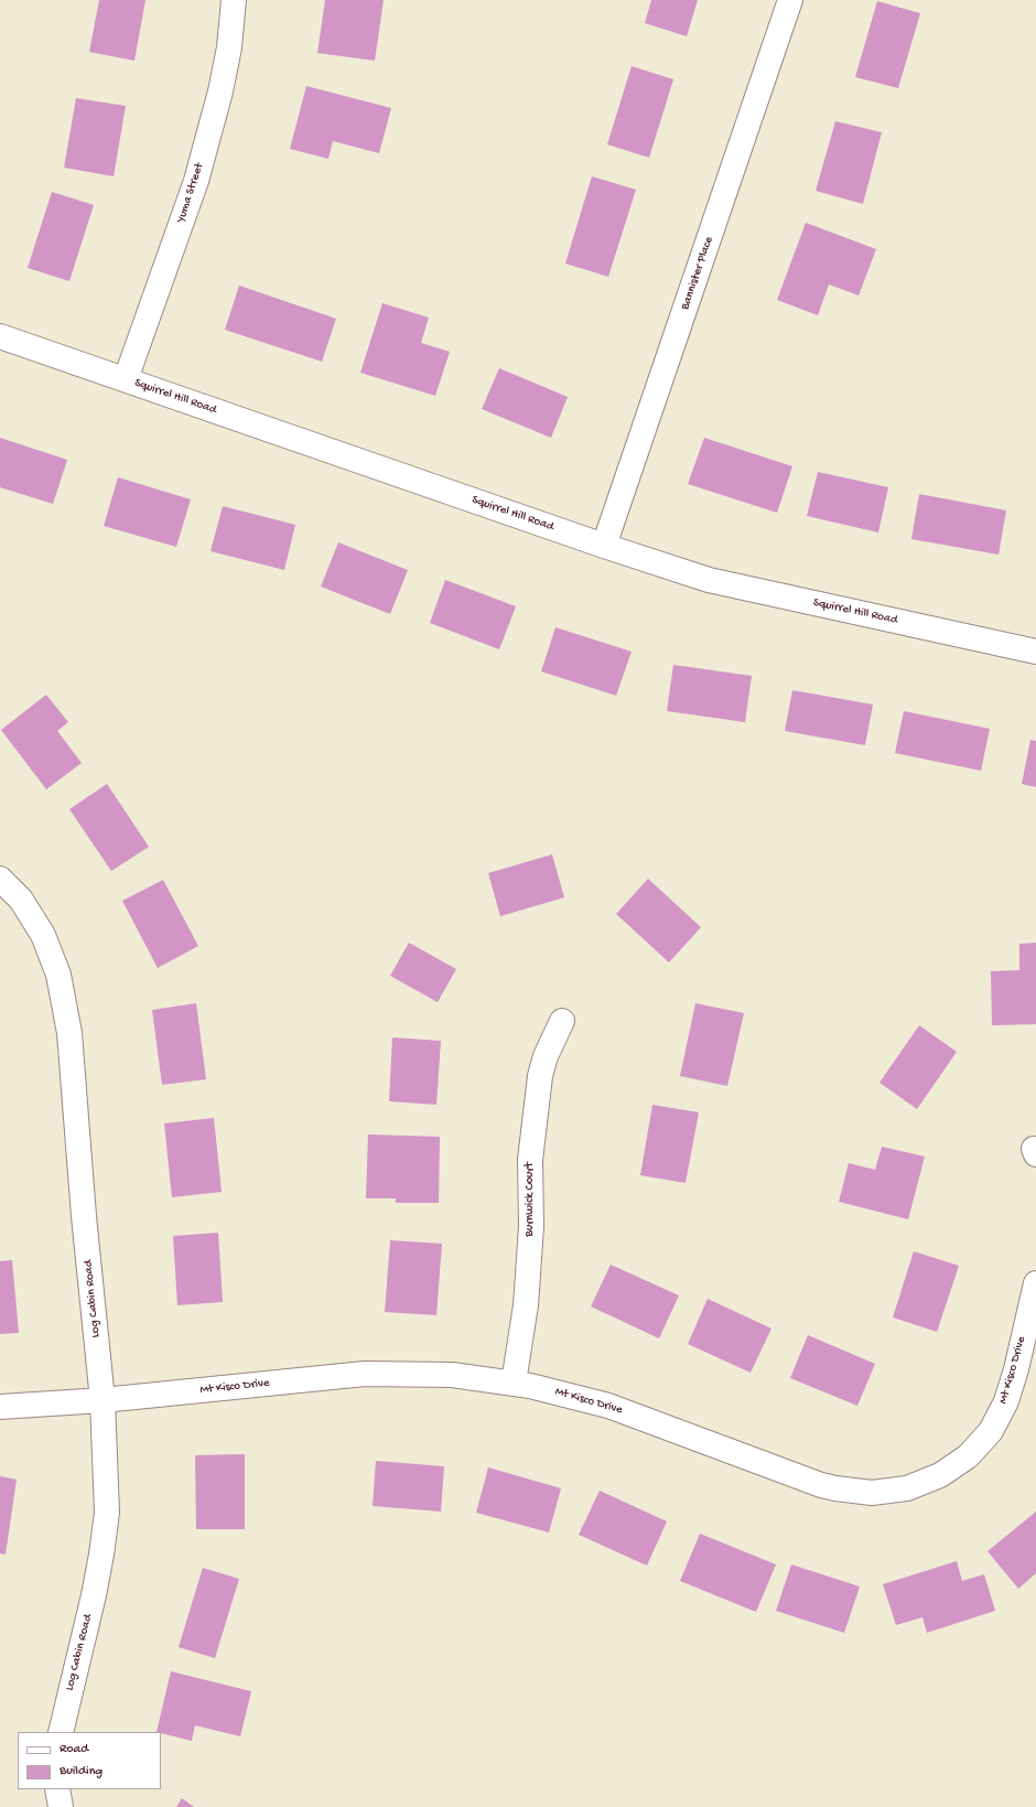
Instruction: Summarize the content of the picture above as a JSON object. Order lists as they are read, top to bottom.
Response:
{
  "streets": {
    "street": [
      "Yuma Street",
      "Bannister Place",
      "Squirrel Hill Road",
      "Burnwick Court",
      "Log Cabin Road",
      "Mt Kisco Drive"
    ]
  },
  "crossings": [
    ["Yuma Street", "Squirrel Hill Road"],
    ["Bannister Place", "Squirrel Hill Road"],
    ["Burnwick Court", "Mt Kisco Drive"],
    ["Log Cabin Road", "Mt Kisco Drive"]
  ],
  "legend": ["Road", "Building"]
}
